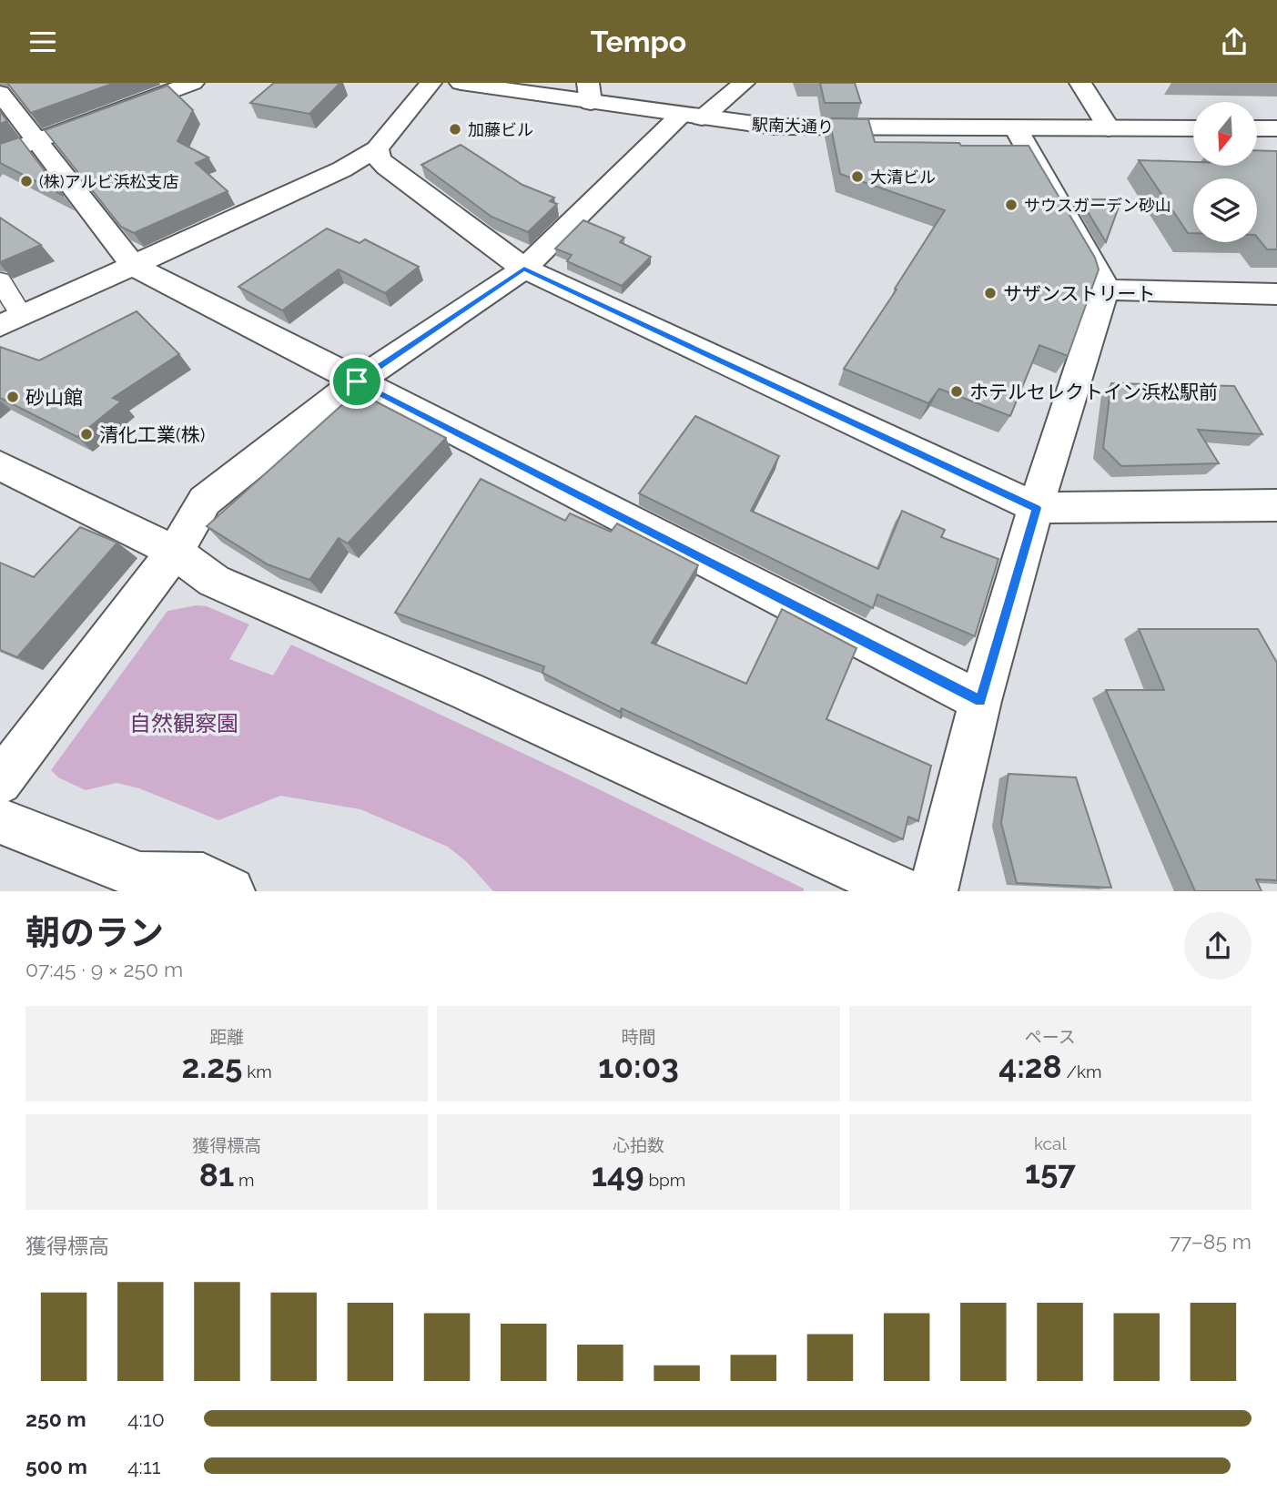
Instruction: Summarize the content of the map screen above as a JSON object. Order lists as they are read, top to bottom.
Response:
{
  "streets": {
    "street": ["駅南大通り"]
  },
  "parks": ["自然観察園"],
  "places": [
    "加藤ビル",
    "大清ビル",
    "(株)アルビ浜松支店",
    "サウスガーデン砂山",
    "サザンストリート",
    "ホテルセレクトイン浜松駅前",
    "砂山館",
    "清化工業(株)"
  ],
  "north": "bottom",
  "page": {
    "header": "Tempo",
    "heading": ["朝のラン", "07:45 · 9 × 250 m"],
    "stats": [
      ["距離", "2.25 km"],
      ["時間", "10:03"],
      ["ペース", "4:28 /km"],
      ["獲得標高", "81 m"],
      ["心拍数", "149 bpm"],
      ["kcal", "157"]
    ],
    "chart": ["獲得標高", "77–85 m"],
    "list": [
      {
        "name": "250 m",
        "note": "4:10"
      },
      {
        "name": "500 m",
        "note": "4:11"
      }
    ]
  }
}
